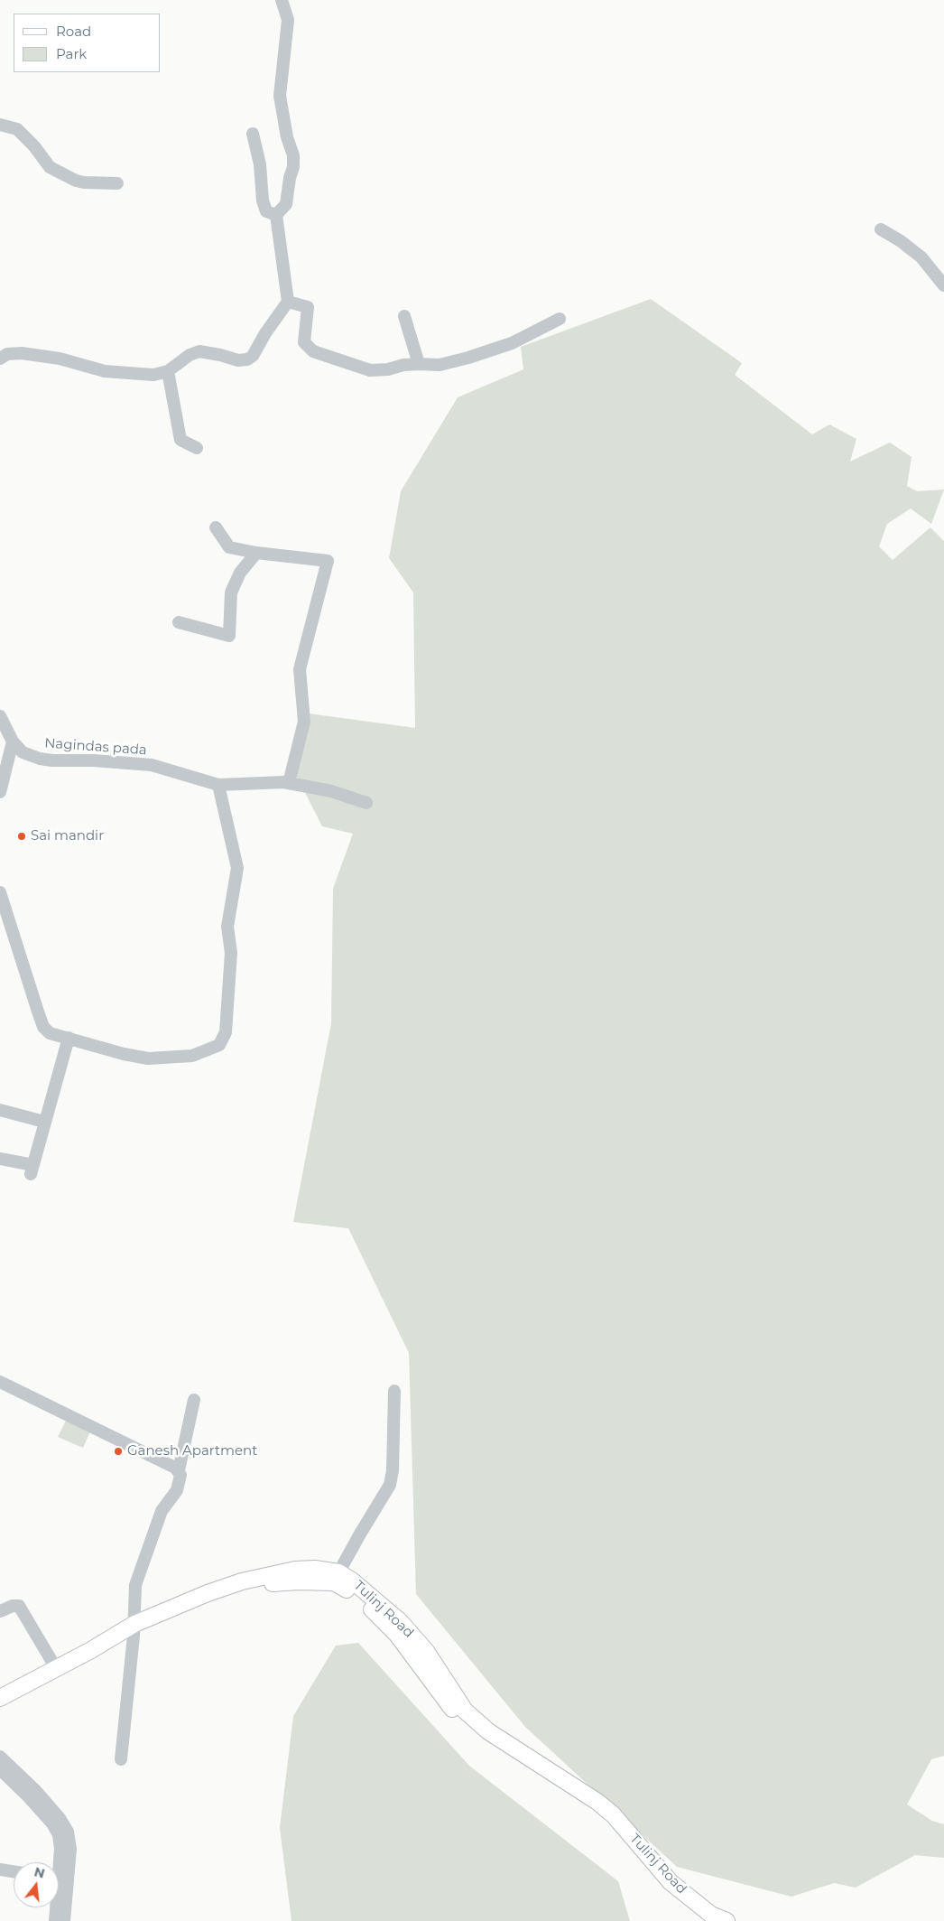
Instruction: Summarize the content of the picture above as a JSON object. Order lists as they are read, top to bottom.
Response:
{
  "streets": {
    "main road": ["Tulinj Road"],
    "street": ["Nagindas pada"]
  },
  "places": ["Sai mandir", "Ganesh Apartment"],
  "legend": ["Road", "Park"],
  "north": "top"
}
